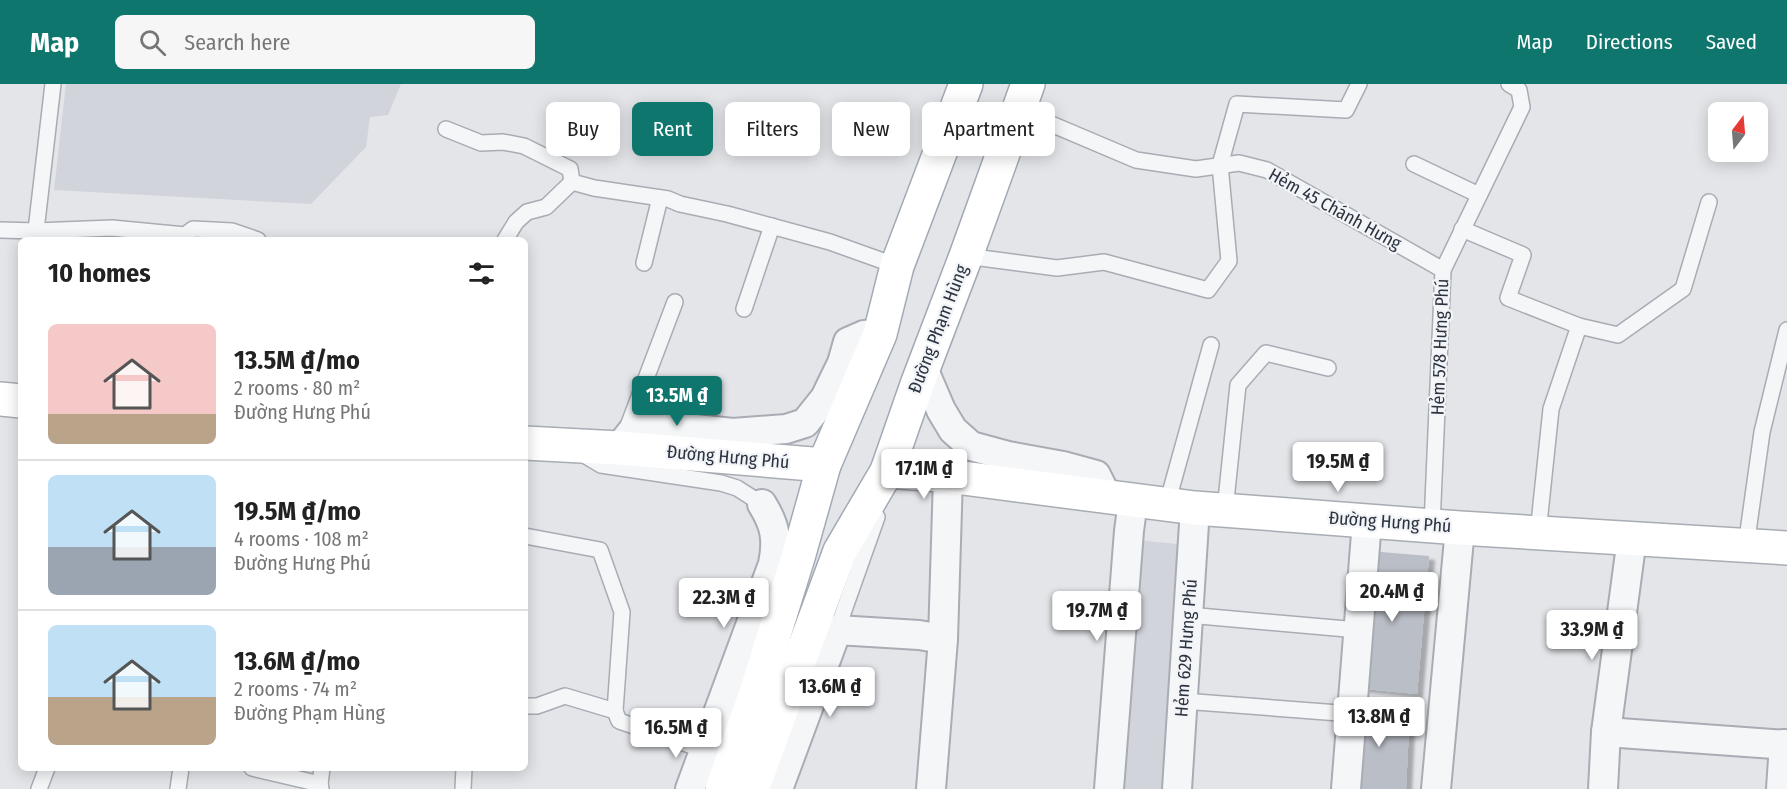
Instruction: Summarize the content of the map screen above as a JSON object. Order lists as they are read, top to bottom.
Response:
{
  "streets": {
    "main road": ["Đường Phạm Hùng", "Đường Hưng Phú"],
    "street": ["Hẻm 629 Hưng Phú"],
    "lane": ["Hẻm 45 Chánh Hưng", "Hẻm 578 Hưng Phú"]
  },
  "crossings": [
    ["Hẻm 45 Chánh Hưng", "Đường Phạm Hùng"],
    ["Hẻm 45 Chánh Hưng", "Hẻm 578 Hưng Phú"],
    ["Đường Phạm Hùng", "Đường Hưng Phú"],
    ["Hẻm 578 Hưng Phú", "Đường Hưng Phú"],
    ["Đường Hưng Phú", "Hẻm 629 Hưng Phú"]
  ],
  "north": "top",
  "page": {
    "header": "Map",
    "search": "Search here",
    "nav": ["Map", "Directions", "Saved"],
    "chip": [
      "Buy",
      "Rent",
      "Filters",
      "New",
      "Apartment"
    ],
    "heading": "10 homes",
    "list": [
      {
        "name": "13.5M ₫/mo",
        "note": "2 rooms · 80 m² · Đường Hưng Phú"
      },
      {
        "name": "19.5M ₫/mo",
        "note": "4 rooms · 108 m² · Đường Hưng Phú"
      },
      {
        "name": "13.6M ₫/mo",
        "note": "2 rooms · 74 m² · Đường Phạm Hùng"
      }
    ],
    "price": [
      "13.5M ₫",
      "19.5M ₫",
      "17.1M ₫",
      "20.4M ₫",
      "22.3M ₫",
      "19.7M ₫",
      "33.9M ₫",
      "13.6M ₫",
      "13.8M ₫",
      "16.5M ₫"
    ]
  }
}
